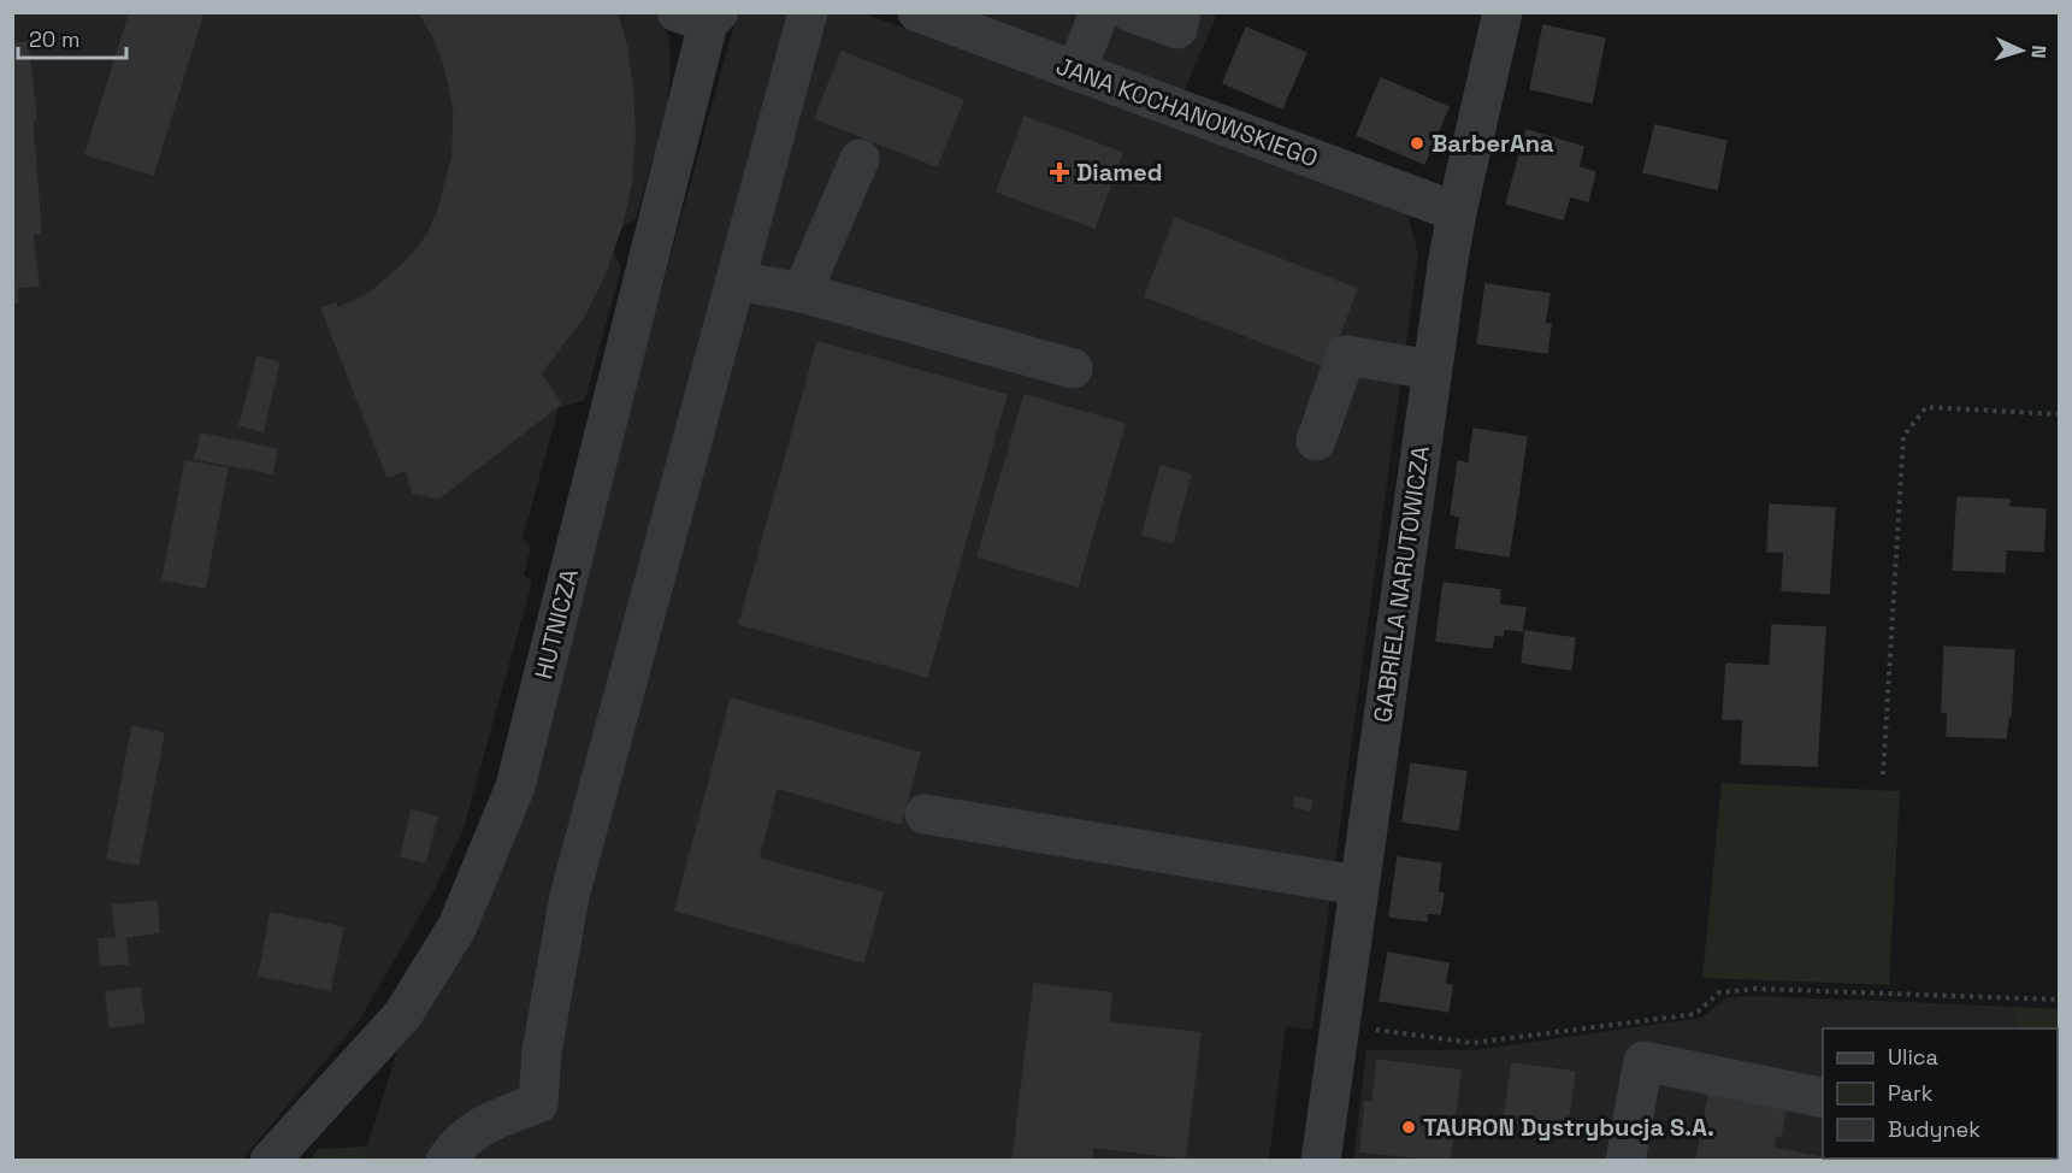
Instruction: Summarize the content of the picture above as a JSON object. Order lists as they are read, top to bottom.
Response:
{
  "streets": {
    "street": ["JANA KOCHANOWSKIEGO", "GABRIELA NARUTOWICZA", "HUTNICZA"]
  },
  "crossings": [
    ["JANA KOCHANOWSKIEGO", "GABRIELA NARUTOWICZA"]
  ],
  "places": {
    "other": ["BarberAna", "TAURON Dystrybucja S.A."],
    "health": ["Diamed"]
  },
  "legend": ["Ulica", "Park", "Budynek"],
  "scale_bar": "20 m",
  "north": "right"
}
